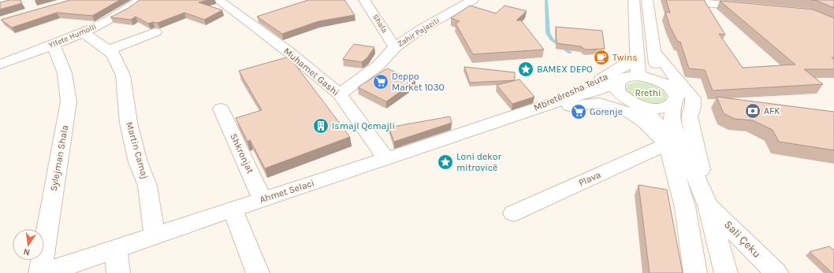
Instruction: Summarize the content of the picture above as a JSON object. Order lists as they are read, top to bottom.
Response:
{
  "streets": {
    "street": [
      "Shala",
      "Zahir Pajaziti",
      "Ylfete Humolli",
      "Muhamet Gashi",
      "Mbretëresha Teuta",
      "Martin Camaj",
      "Shkronjat",
      "Sylejman Shala",
      "Plava",
      "Ahmet Selaci",
      "Sali Çeku"
    ]
  },
  "crossings": [
    ["Shala", "Zahir Pajaziti"],
    ["Zahir Pajaziti", "Muhamet Gashi"],
    ["Ylfete Humolli", "Martin Camaj"],
    ["Ylfete Humolli", "Sylejman Shala"],
    ["Muhamet Gashi", "Ahmet Selaci"],
    ["Mbretëresha Teuta", "Plava"],
    ["Mbretëresha Teuta", "Ahmet Selaci"],
    ["Martin Camaj", "Ahmet Selaci"],
    ["Shkronjat", "Ahmet Selaci"]
  ],
  "parks": ["Rrethi"],
  "places": {
    "cafe": ["Twins"],
    "place": ["BAMEX DEPO", "Loni dekor mitrovicë"],
    "supermarket": ["Deppo Market 1030", "Gorenje"],
    "bank": ["AFK"],
    "building": ["Ismajl Qemajli"]
  },
  "north": "bottom"
}
